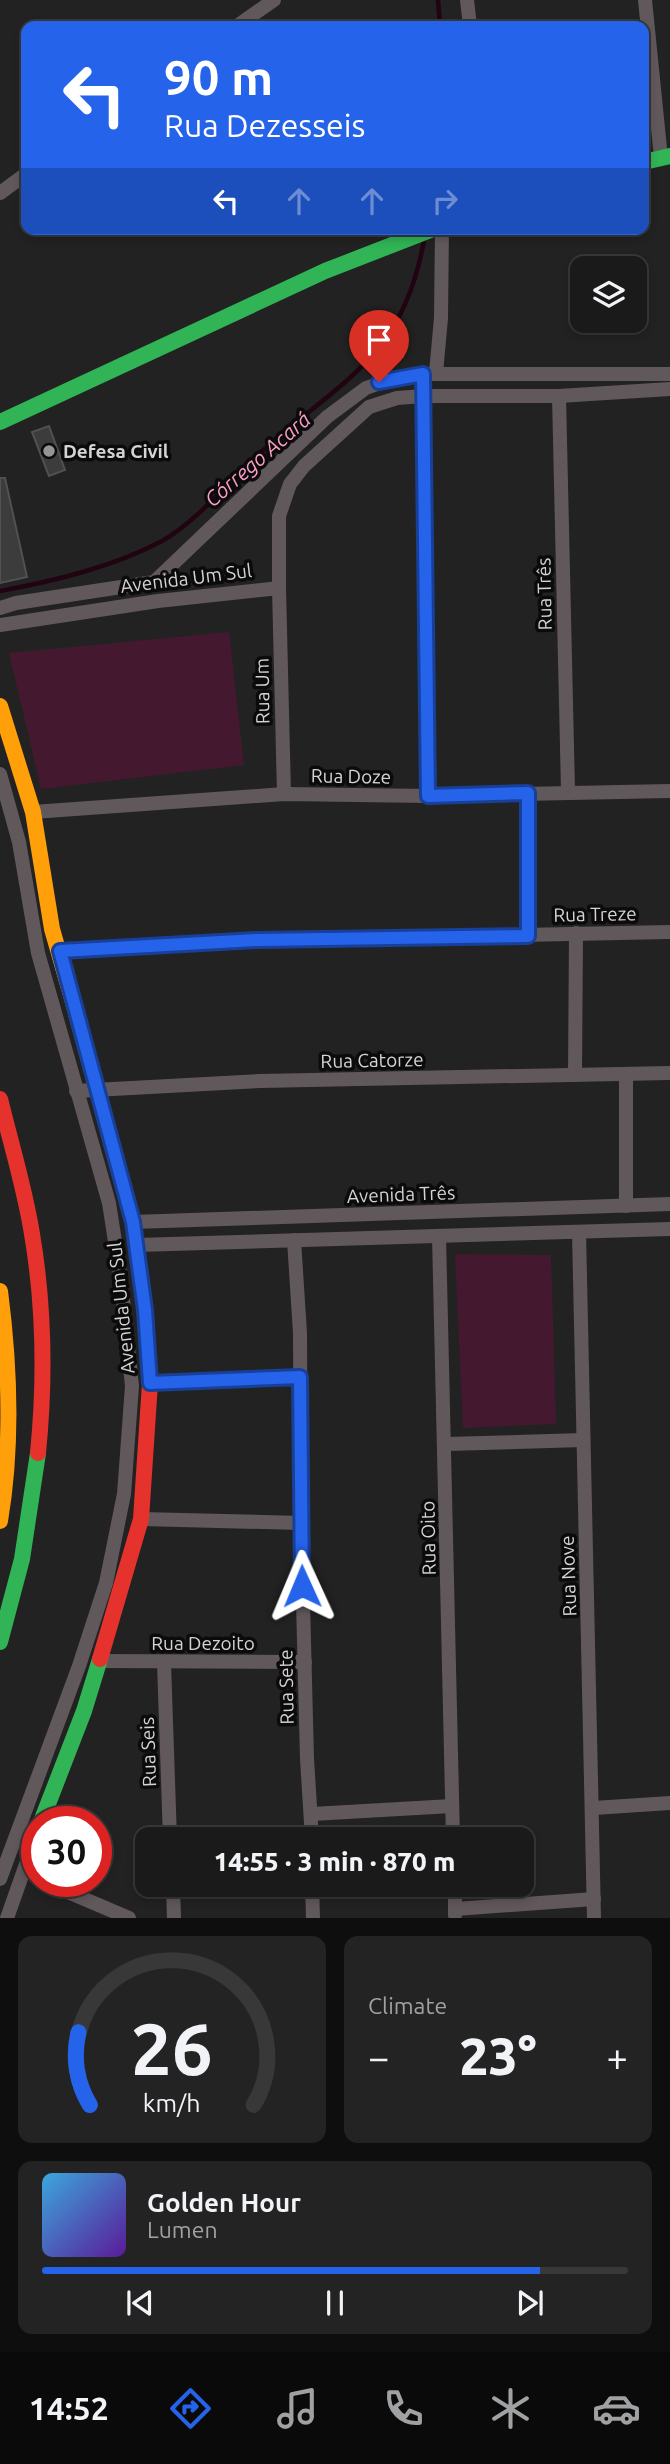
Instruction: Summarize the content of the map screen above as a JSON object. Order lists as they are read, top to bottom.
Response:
{
  "streets": {
    "main road": ["Avenida Um Sul"],
    "street": [
      "Rua Três",
      "Rua Um",
      "Rua Doze",
      "Rua Treze",
      "Rua Catorze",
      "Avenida Três",
      "Rua Oito",
      "Rua Nove",
      "Rua Dezoito",
      "Rua Sete",
      "Rua Seis"
    ]
  },
  "crossings": [
    ["Avenida Um Sul", "Rua Três"],
    ["Avenida Um Sul", "Rua Um"],
    ["Avenida Um Sul", "Rua Doze"],
    ["Avenida Um Sul", "Rua Treze"],
    ["Avenida Um Sul", "Rua Catorze"],
    ["Avenida Um Sul", "Avenida Três"],
    ["Avenida Um Sul", "Rua Dezoito"],
    ["Rua Três", "Rua Doze"],
    ["Rua Um", "Rua Doze"],
    ["Rua Dezoito", "Rua Sete"],
    ["Rua Dezoito", "Rua Seis"]
  ],
  "water": ["Córrego Acará"],
  "places": ["Defesa Civil"],
  "page": {
    "turn": ["90 m", "Rua Dezesseis"],
    "limit": "30",
    "trip": "14:55 · 3 min · 870 m",
    "tile": "Climate",
    "heat": ["−", "23°", "+"],
    "song": ["Golden Hour", "Lumen"],
    "tabs": "14:52",
    "gauge": ["26", "km/h"]
  }
}
